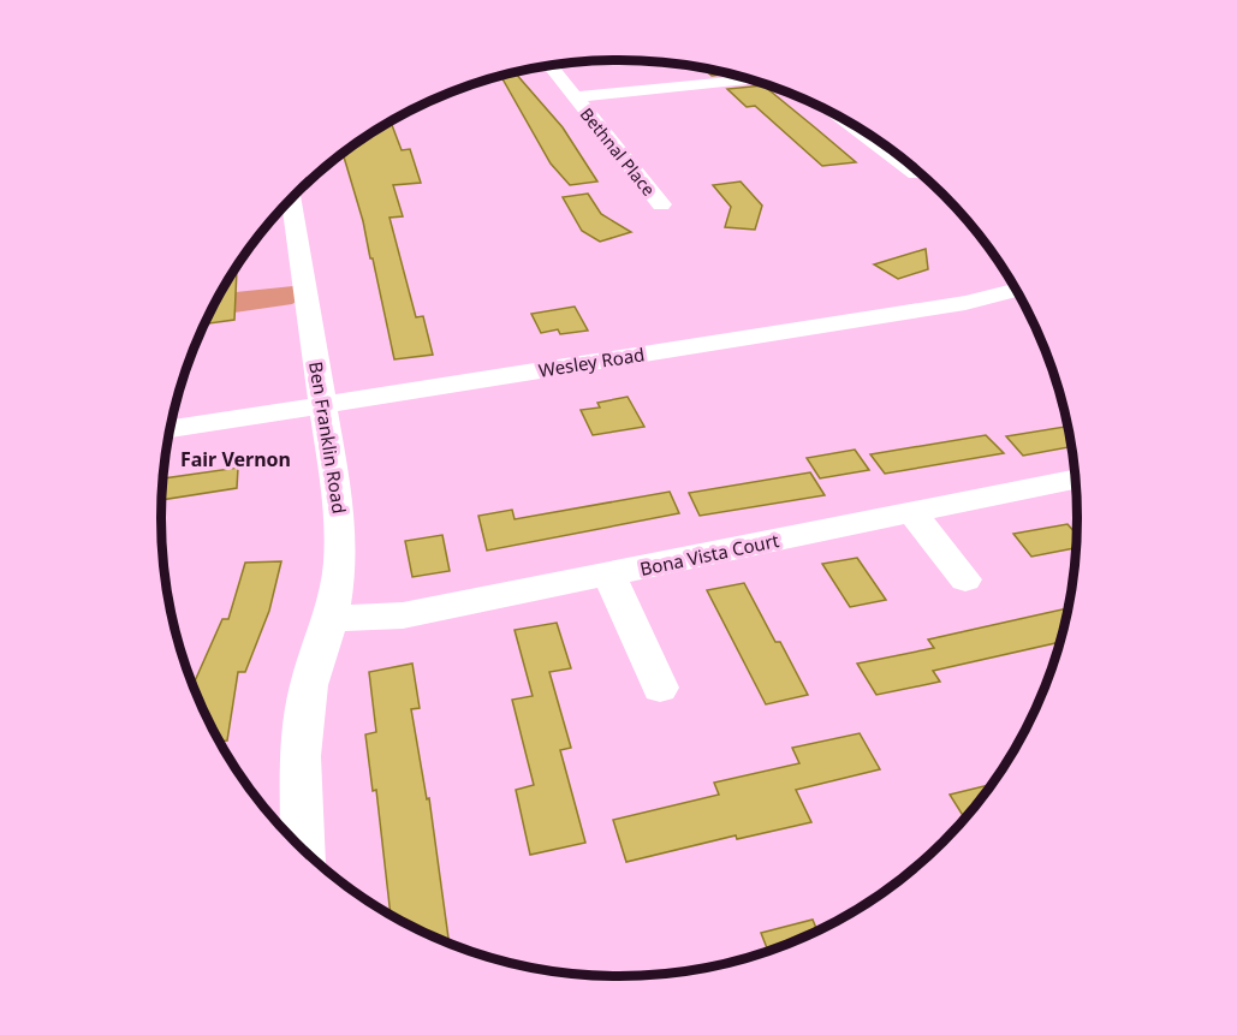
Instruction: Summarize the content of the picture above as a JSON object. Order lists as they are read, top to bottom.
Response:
{
  "streets": {
    "street": [
      "Bethnal Place",
      "Wesley Road",
      "Ben Franklin Road",
      "Bona Vista Court"
    ]
  },
  "crossings": [
    ["Wesley Road", "Ben Franklin Road"],
    ["Ben Franklin Road", "Bona Vista Court"]
  ],
  "districts": ["Fair Vernon"]
}
